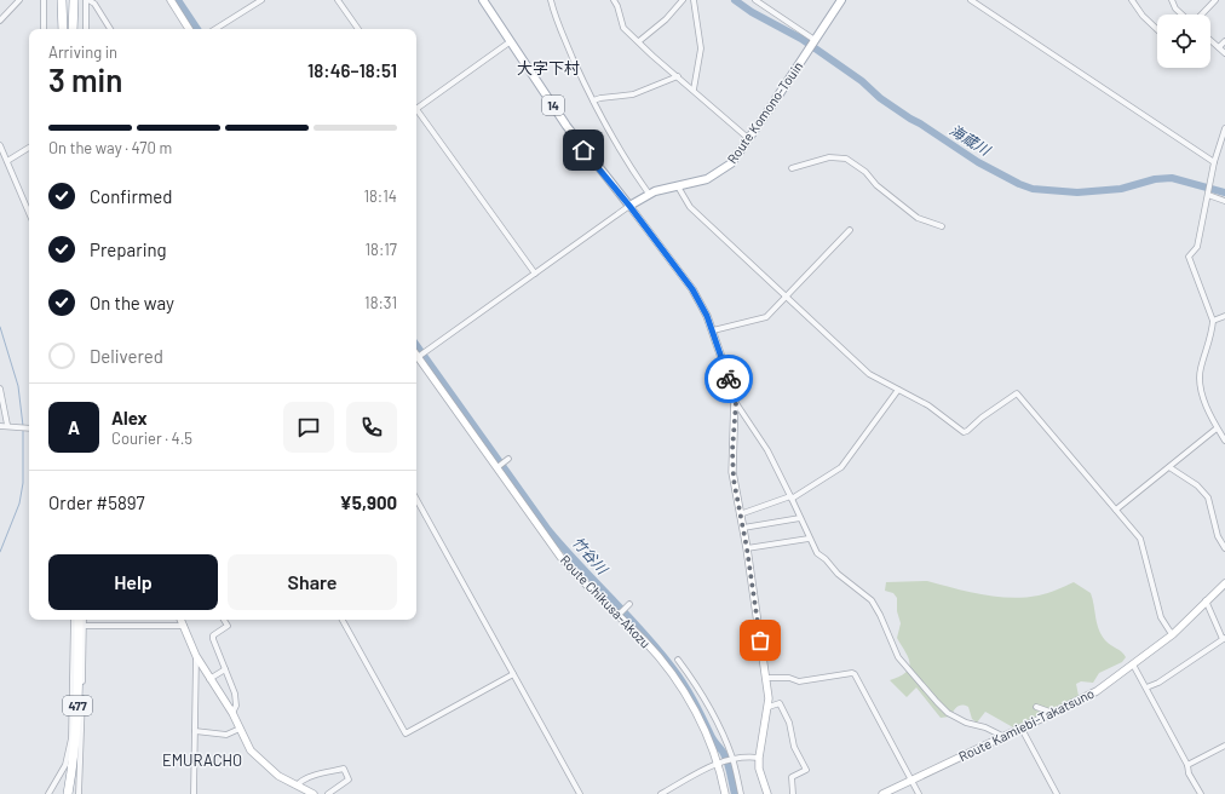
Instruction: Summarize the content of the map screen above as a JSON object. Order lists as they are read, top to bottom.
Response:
{
  "streets": {
    "highway": ["477"],
    "main road": [
      "14",
      "Route Komono-Touin",
      "Route Chikusa-Akozu",
      "Route Kamiebi-Takatsuno"
    ]
  },
  "crossings": [
    ["14", "Route Komono-Touin"]
  ],
  "districts": ["大字下村", "EMURACHO"],
  "water": ["海蔵川", "竹谷川"],
  "page": {
    "heading": ["3 min", "Arriving in", "18:46–18:51"],
    "panel": [
      "Alex",
      "Courier · 4.5",
      "Order #5897",
      "¥5,900"
    ],
    "bar": "On the way · 470 m",
    "list": [
      ["Confirmed", "18:14"],
      ["Preparing", "18:17"],
      ["On the way", "18:31"],
      "Delivered"
    ],
    "round": "A",
    "buttons": ["Help", "Share"]
  }
}
